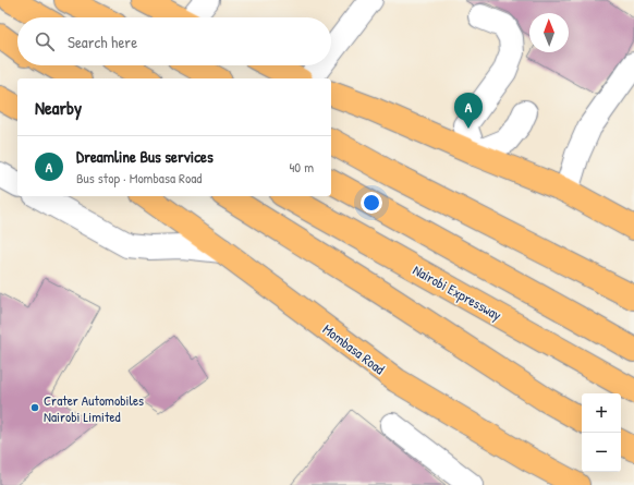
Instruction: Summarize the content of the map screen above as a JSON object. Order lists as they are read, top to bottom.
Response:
{
  "streets": {
    "highway": ["Nairobi Expressway", "Mombasa Road"]
  },
  "places": ["Crater Automobiles Nairobi Limited"],
  "north": "top",
  "page": {
    "search": "Search here",
    "heading": "Nearby",
    "pins": "A",
    "list": [
      {
        "mark": "A",
        "name": "Dreamline Bus services",
        "note": "Bus stop · Mombasa Road",
        "value": "40 m"
      }
    ],
    "map_buttons": ["+", "−"]
  }
}
